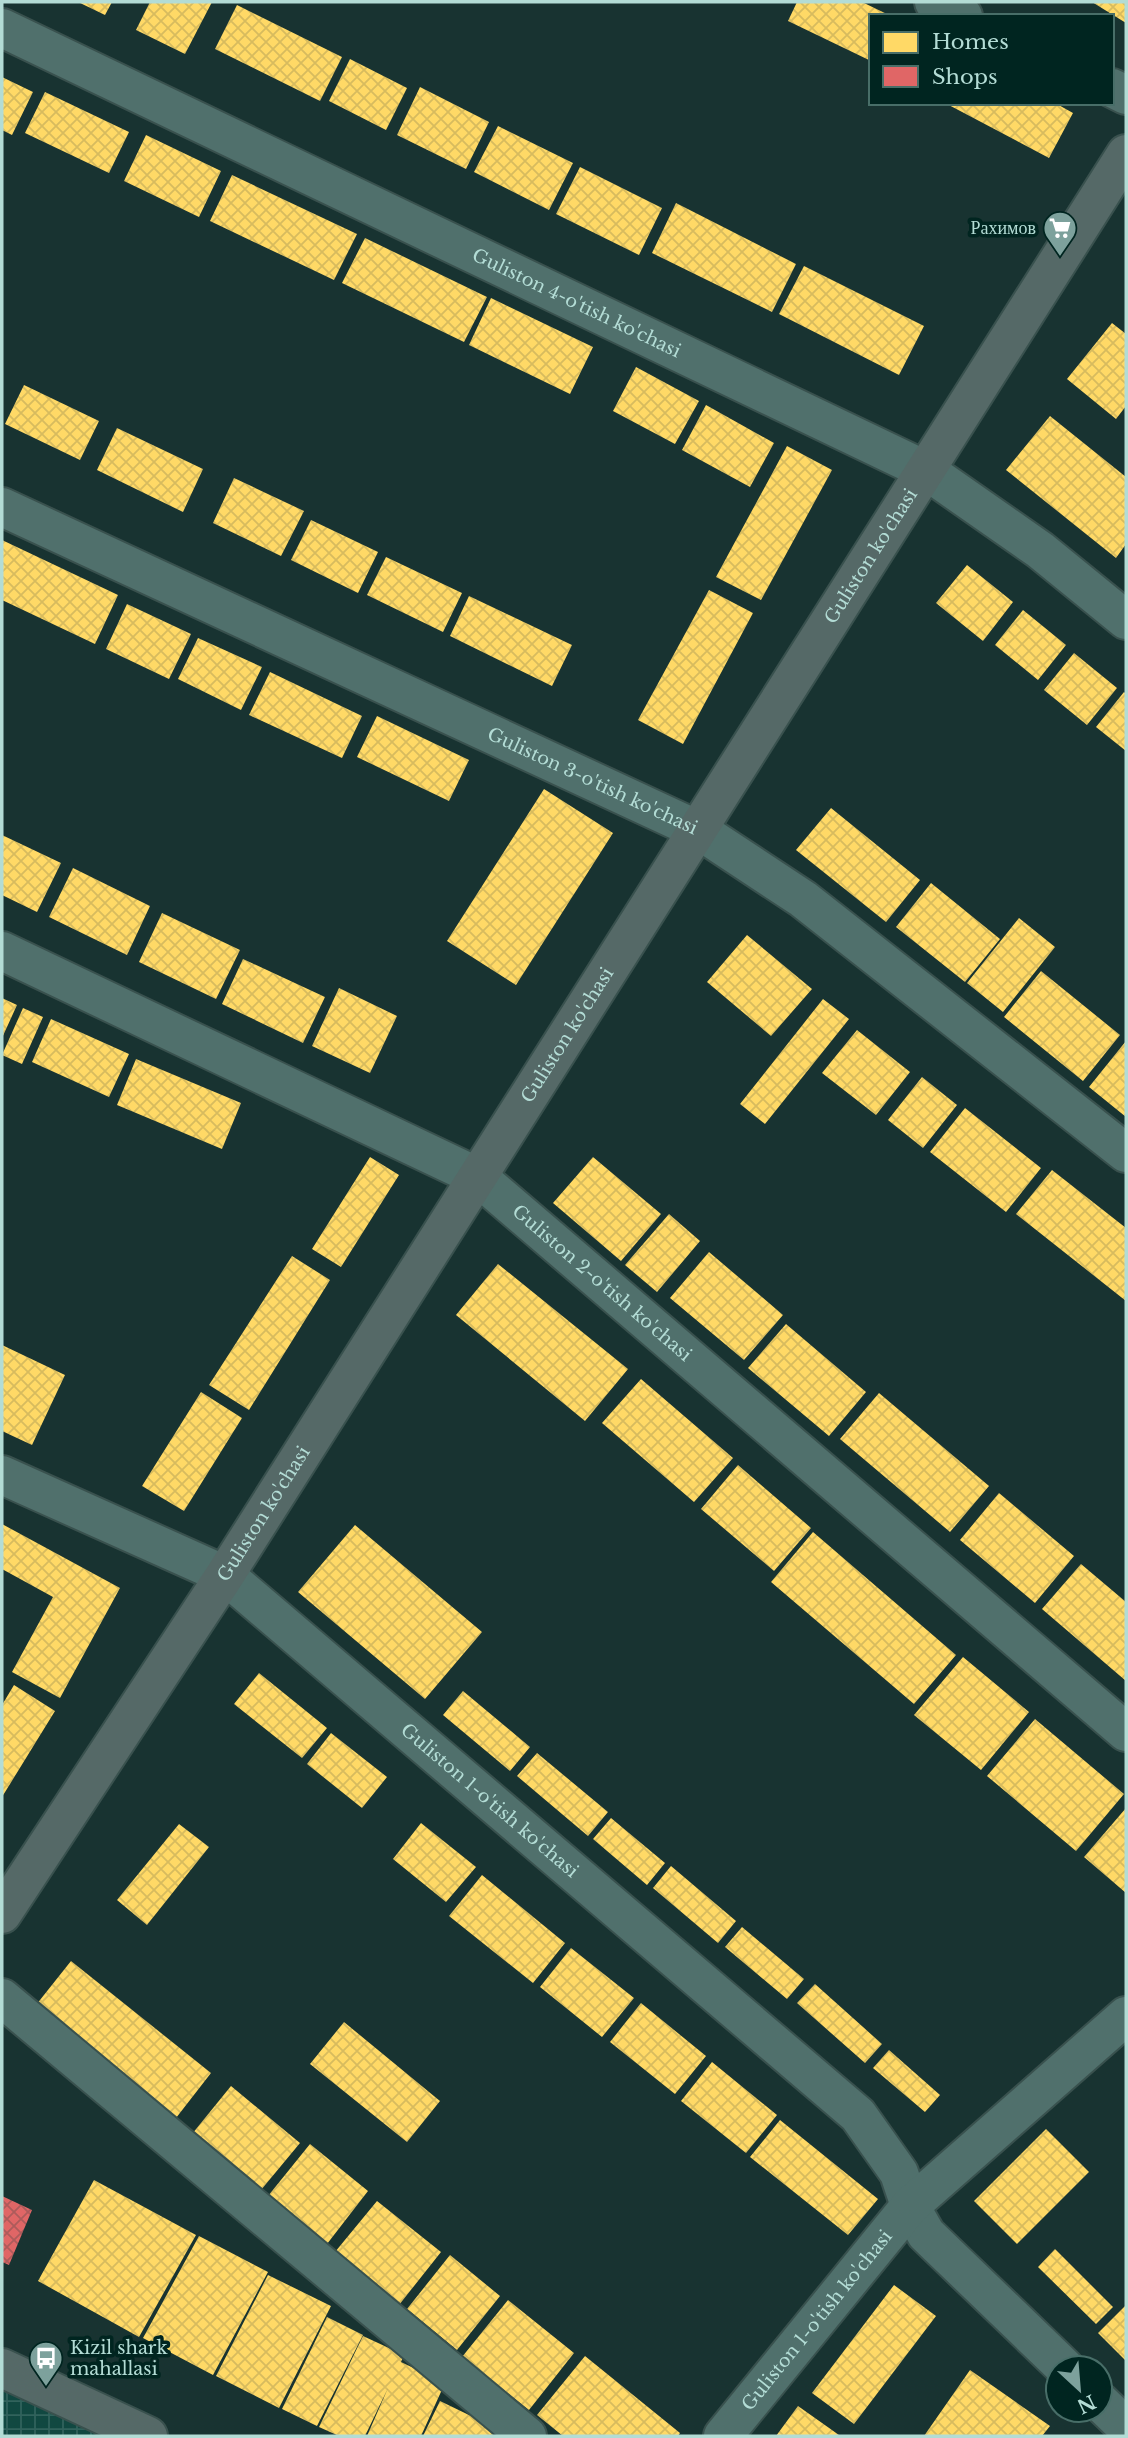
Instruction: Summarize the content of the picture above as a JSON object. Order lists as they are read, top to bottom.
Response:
{
  "streets": {
    "main road": ["Guliston ko'chasi"],
    "street": [
      "Guliston 4-o'tish ko'chasi",
      "Guliston 3-o'tish ko'chasi",
      "Guliston 2-o'tish ko'chasi",
      "Guliston 1-o'tish ko'chasi"
    ]
  },
  "crossings": [
    ["Guliston 4-o'tish ko'chasi", "Guliston ko'chasi"],
    ["Guliston ko'chasi", "Guliston 3-o'tish ko'chasi"],
    ["Guliston ko'chasi", "Guliston 2-o'tish ko'chasi"],
    ["Guliston ko'chasi", "Guliston 1-o'tish ko'chasi"]
  ],
  "places": {
    "supermarket": ["Рахимов"],
    "bus stop": ["Kizil shark mahallasi"]
  },
  "legend": ["Homes", "Shops"],
  "north": "bottom right"
}
